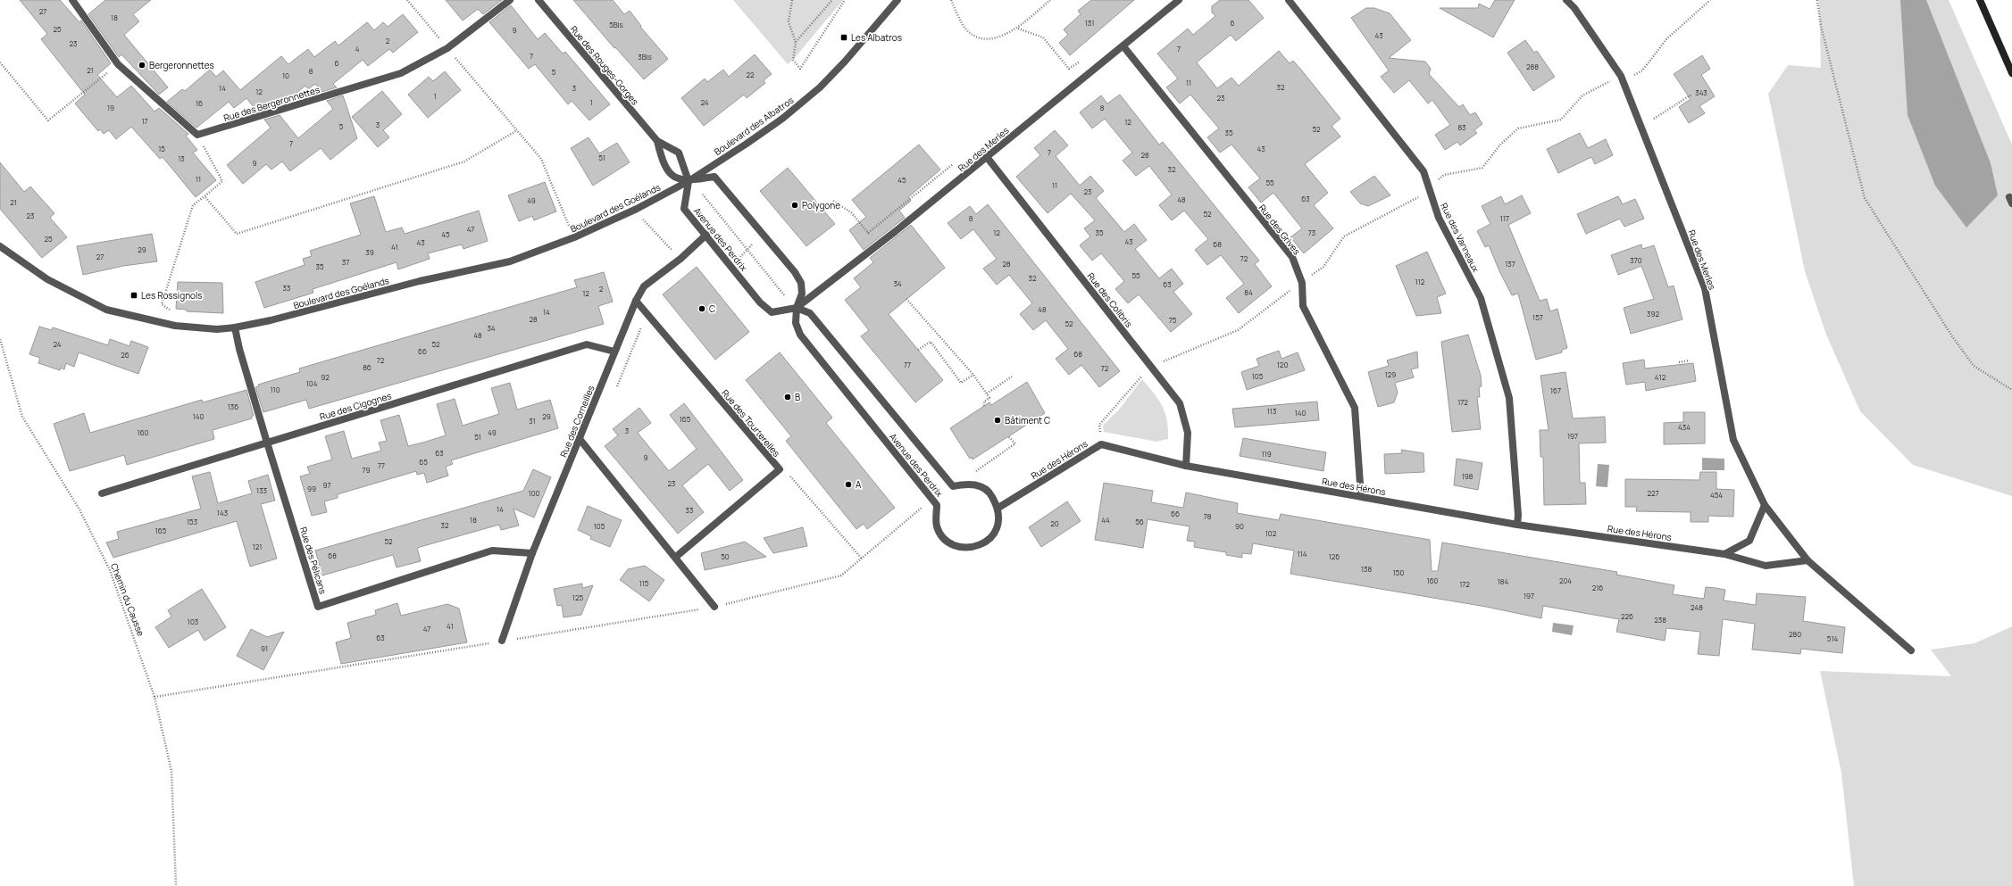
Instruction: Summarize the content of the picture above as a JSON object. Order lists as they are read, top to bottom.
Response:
{
  "streets": {
    "street": [
      "Rue des Rouges-Gorges",
      "Rue des Bergeronnettes",
      "Boulevard des Albatros",
      "Rue des Merles",
      "Boulevard des Goélands",
      "Rue des Grives",
      "Rue des Vanneaux",
      "Avenue des Perdrix",
      "Rue des Colibris",
      "Rue des Cigognes",
      "Rue des Corneilles",
      "Rue des Tourterelles",
      "Rue des Hérons",
      "Rue des Pélicans"
    ],
    "path": ["Chemin du Causse"]
  },
  "crossings": [
    ["Rue des Rouges-Gorges", "Boulevard des Albatros"],
    ["Rue des Rouges-Gorges", "Boulevard des Goélands"],
    ["Rue des Rouges-Gorges", "Avenue des Perdrix"],
    ["Boulevard des Albatros", "Boulevard des Goélands"],
    ["Boulevard des Albatros", "Avenue des Perdrix"],
    ["Rue des Merles", "Rue des Grives"],
    ["Rue des Merles", "Avenue des Perdrix"],
    ["Rue des Merles", "Rue des Colibris"],
    ["Boulevard des Goélands", "Avenue des Perdrix"],
    ["Boulevard des Goélands", "Rue des Pélicans"],
    ["Rue des Grives", "Rue des Hérons"],
    ["Rue des Vanneaux", "Rue des Hérons"],
    ["Avenue des Perdrix", "Rue des Corneilles"],
    ["Avenue des Perdrix", "Rue des Hérons"],
    ["Rue des Colibris", "Rue des Hérons"],
    ["Rue des Cigognes", "Rue des Corneilles"],
    ["Rue des Cigognes", "Rue des Pélicans"],
    ["Rue des Corneilles", "Rue des Tourterelles"],
    ["Rue des Corneilles", "Rue des Pélicans"]
  ],
  "places": {
    "transit": ["Les Albatros", "Les Rossignols"],
    "other": [
      "Bergeronnettes",
      "Polygone",
      "C",
      "B",
      "Bâtiment C",
      "A"
    ]
  },
  "house_numbers": [
    "27",
    "18",
    "131",
    "6",
    "5Bis",
    "25",
    "9",
    "43",
    "2",
    "23",
    "4",
    "7",
    "7",
    "3Bis",
    "6",
    "288",
    "21",
    "8",
    "5",
    "22",
    "10",
    "11",
    "32",
    "14",
    "3",
    "12",
    "343",
    "1",
    "23",
    "1",
    "24",
    "16",
    "19",
    "8",
    "17",
    "12",
    "3",
    "5",
    "83",
    "52",
    "35",
    "7",
    "15",
    "43",
    "7",
    "28",
    "51",
    "13",
    "9",
    "32",
    "11",
    "45",
    "55",
    "11",
    "23",
    "63",
    "48",
    "49",
    "21",
    "52",
    "23",
    "8",
    "117",
    "47",
    "12",
    "35",
    "73",
    "45",
    "25",
    "43",
    "43",
    "68",
    "41",
    "29",
    "39",
    "27",
    "72",
    "370",
    "37",
    "28",
    "137",
    "35",
    "55",
    "32",
    "112",
    "34",
    "63",
    "33",
    "2",
    "84",
    "12",
    "48",
    "14",
    "392",
    "157",
    "28",
    "75",
    "52",
    "34",
    "48",
    "24",
    "52",
    "66",
    "68",
    "26",
    "72",
    "77",
    "120",
    "86",
    "72",
    "129",
    "105",
    "92",
    "412",
    "104",
    "110",
    "167",
    "172",
    "136",
    "113",
    "140",
    "140",
    "29",
    "165",
    "31",
    "434",
    "3",
    "160",
    "49",
    "197",
    "51",
    "63",
    "119",
    "9",
    "65",
    "77",
    "79",
    "198",
    "23",
    "97",
    "99",
    "133",
    "100",
    "227",
    "454",
    "14",
    "33",
    "143",
    "66",
    "78",
    "18",
    "44",
    "153",
    "56",
    "20",
    "32",
    "105",
    "90",
    "165",
    "102",
    "52",
    "121",
    "114",
    "68",
    "50",
    "126",
    "138",
    "150",
    "160",
    "204",
    "184",
    "115",
    "172",
    "216",
    "197",
    "125",
    "248",
    "226",
    "238",
    "103",
    "41",
    "47",
    "280",
    "63",
    "514",
    "91"
  ]
}
